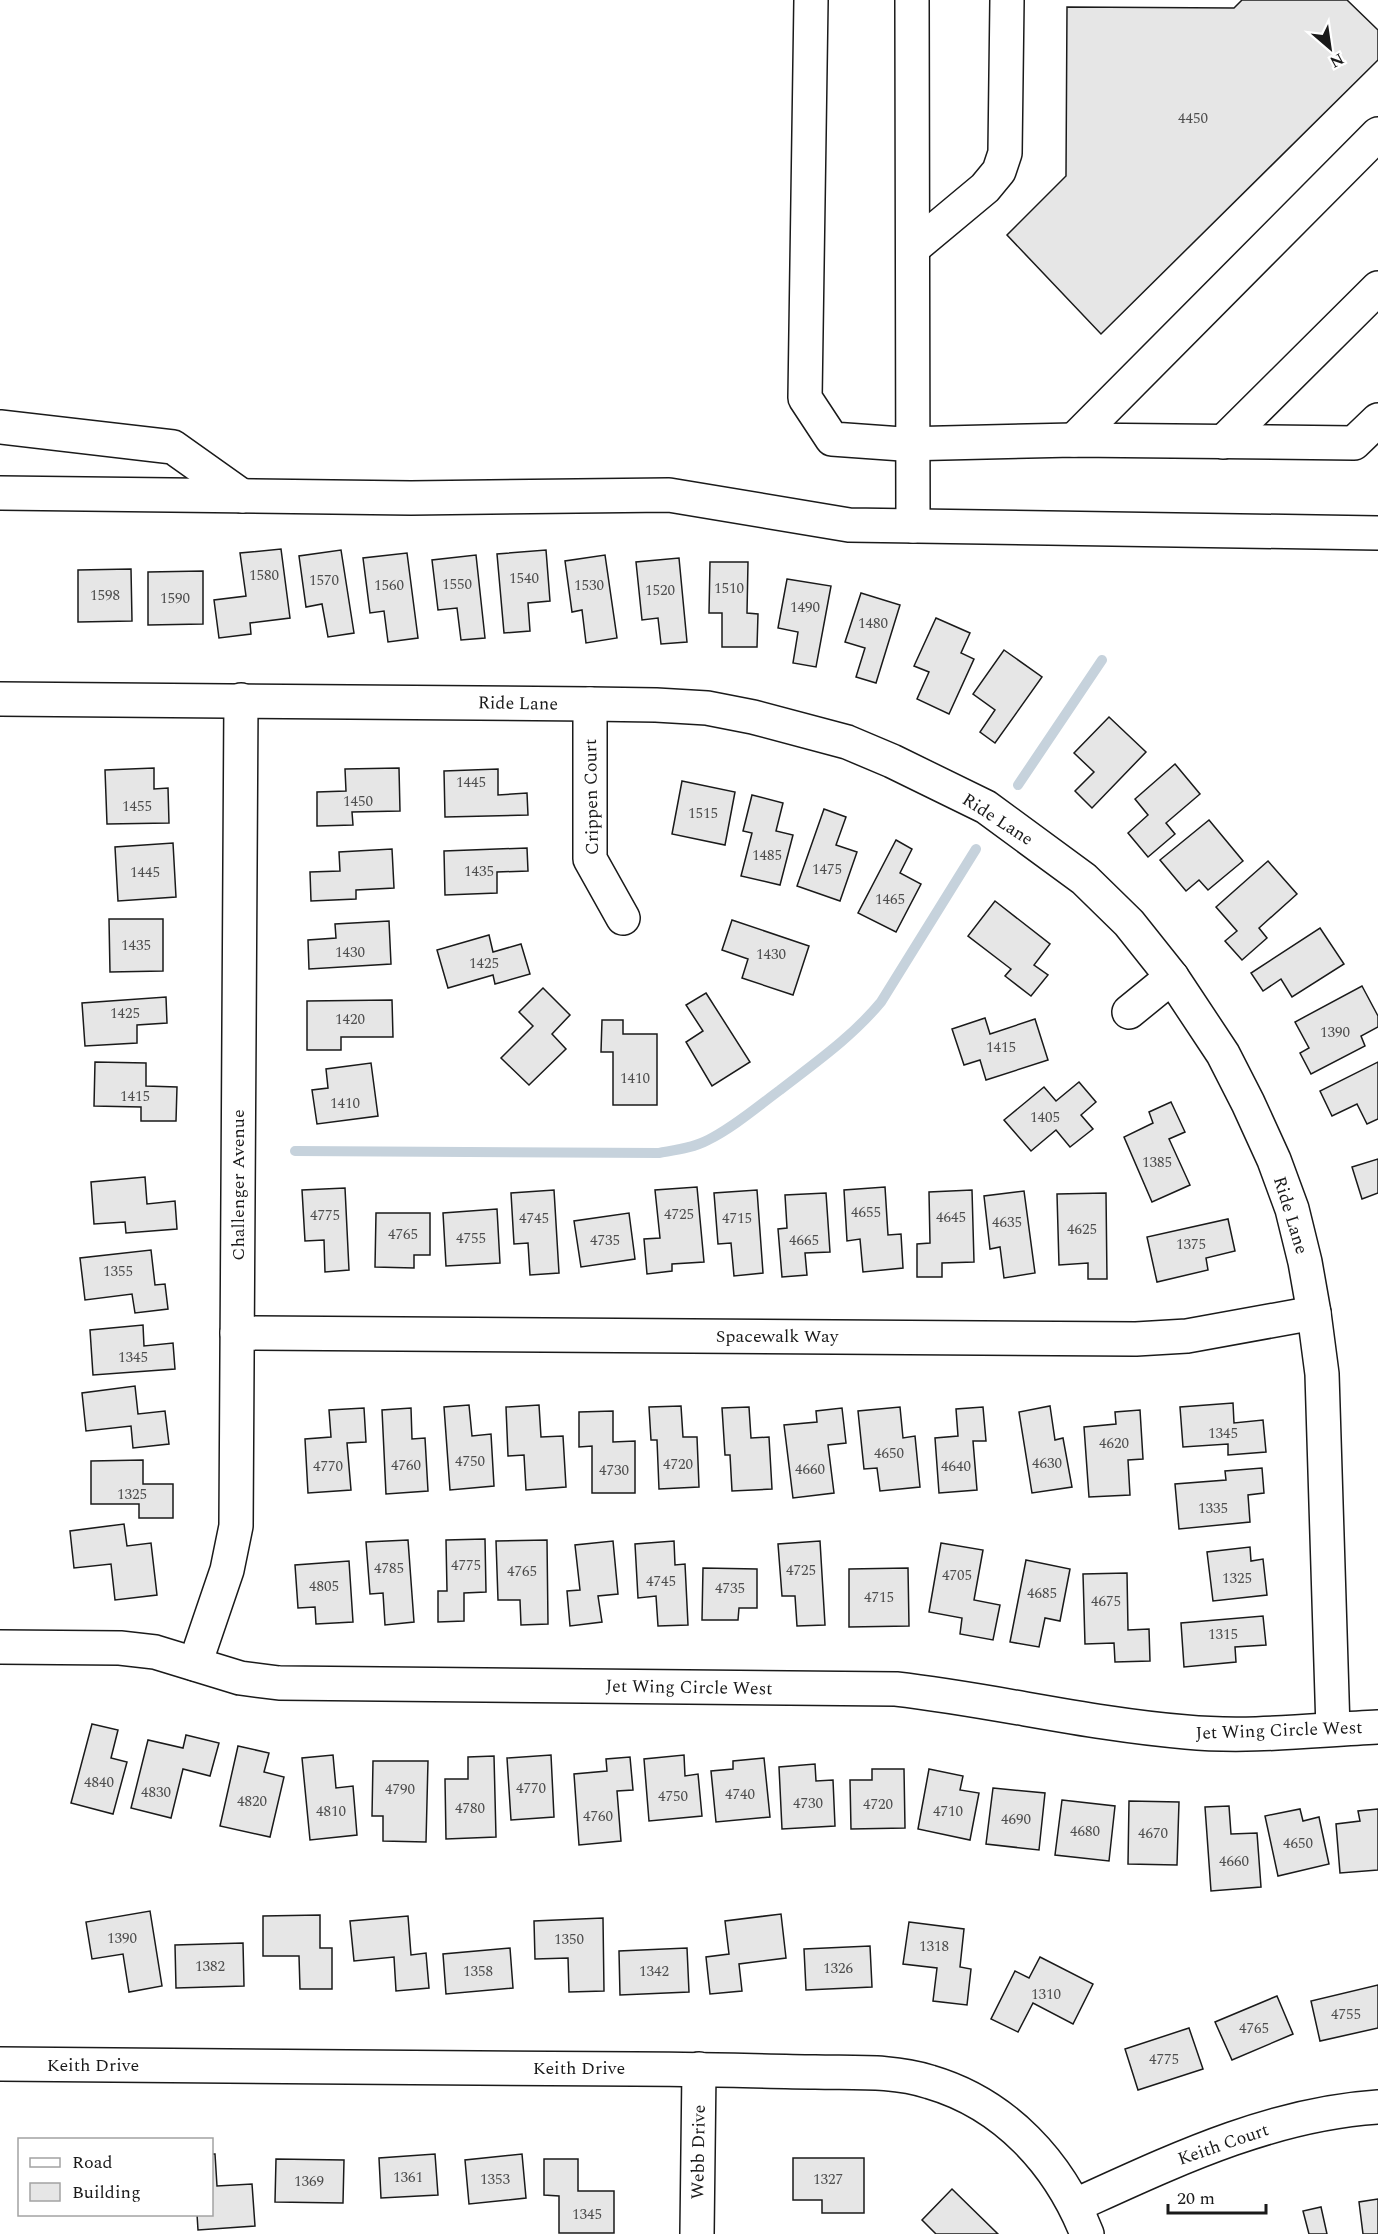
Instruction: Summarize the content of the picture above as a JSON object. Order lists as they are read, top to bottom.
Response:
{
  "streets": {
    "street": [
      "Ride Lane",
      "Crippen Court",
      "Challenger Avenue",
      "Spacewalk Way",
      "Jet Wing Circle West",
      "Keith Drive",
      "Keith Court",
      "Webb Drive"
    ]
  },
  "crossings": [
    ["Ride Lane", "Crippen Court"],
    ["Ride Lane", "Challenger Avenue"],
    ["Ride Lane", "Spacewalk Way"],
    ["Ride Lane", "Jet Wing Circle West"],
    ["Challenger Avenue", "Spacewalk Way"],
    ["Challenger Avenue", "Jet Wing Circle West"],
    ["Keith Drive", "Keith Court"],
    ["Keith Drive", "Webb Drive"]
  ],
  "house_numbers": [
    "4450",
    "1580",
    "1540",
    "1570",
    "1550",
    "1560",
    "1530",
    "1510",
    "1520",
    "1598",
    "1590",
    "1490",
    "1480",
    "1445",
    "1450",
    "1455",
    "1515",
    "1485",
    "1475",
    "1435",
    "1445",
    "1465",
    "1435",
    "1430",
    "1430",
    "1425",
    "1425",
    "1420",
    "1390",
    "1415",
    "1410",
    "1415",
    "1410",
    "1405",
    "1385",
    "4655",
    "4725",
    "4775",
    "4645",
    "4745",
    "4715",
    "4635",
    "4625",
    "4765",
    "4755",
    "4735",
    "4665",
    "1375",
    "1355",
    "1345",
    "1345",
    "4620",
    "4650",
    "4750",
    "4630",
    "4720",
    "4760",
    "4770",
    "4640",
    "4660",
    "4730",
    "1325",
    "1335",
    "4775",
    "4785",
    "4725",
    "4765",
    "4705",
    "1325",
    "4745",
    "4805",
    "4735",
    "4685",
    "4715",
    "4675",
    "1315",
    "4840",
    "4770",
    "4790",
    "4830",
    "4740",
    "4750",
    "4820",
    "4730",
    "4720",
    "4780",
    "4810",
    "4710",
    "4760",
    "4690",
    "4680",
    "4670",
    "4650",
    "4660",
    "1390",
    "1350",
    "1318",
    "1382",
    "1326",
    "1358",
    "1342",
    "1310",
    "4755",
    "4765",
    "4775",
    "1361",
    "1353",
    "1327",
    "1369",
    "1345"
  ],
  "legend": ["Road", "Building"],
  "scale_bar": "20 m",
  "north": "bottom right"
}
